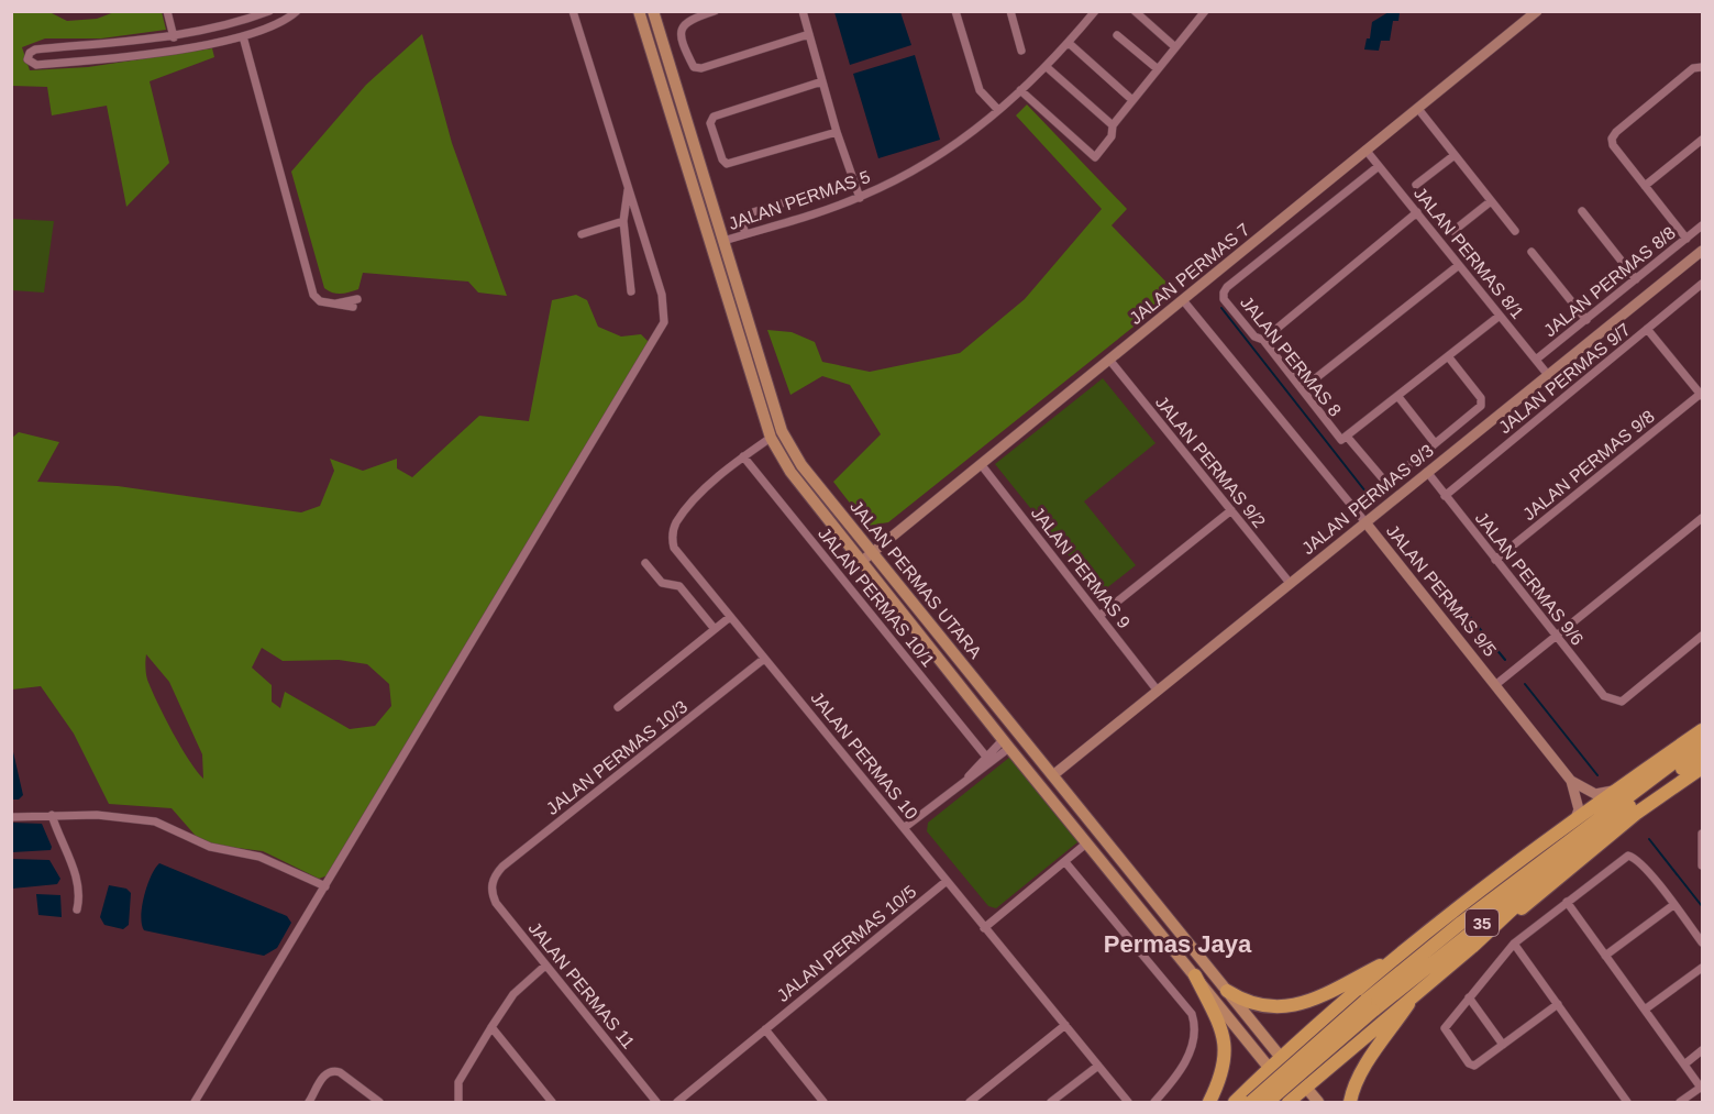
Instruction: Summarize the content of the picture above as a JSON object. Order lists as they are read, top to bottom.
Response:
{
  "streets": {
    "highway": ["35"],
    "main road": ["JALAN PERMAS UTARA"],
    "street": [
      "JALAN PERMAS 5",
      "JALAN PERMAS 8/1",
      "JALAN PERMAS 7",
      "JALAN PERMAS 8/8",
      "JALAN PERMAS 8",
      "JALAN PERMAS 9/7",
      "JALAN PERMAS 9/2",
      "JALAN PERMAS 9/8",
      "JALAN PERMAS 9/3",
      "JALAN PERMAS 9",
      "JALAN PERMAS 9/6",
      "JALAN PERMAS 9/5",
      "JALAN PERMAS 10/1",
      "JALAN PERMAS 10",
      "JALAN PERMAS 10/3",
      "JALAN PERMAS 10/5",
      "JALAN PERMAS 11"
    ]
  },
  "crossings": [
    ["JALAN PERMAS 5", "JALAN PERMAS UTARA"],
    ["JALAN PERMAS 8/1", "JALAN PERMAS 7"],
    ["JALAN PERMAS 8/1", "JALAN PERMAS 8/8"],
    ["JALAN PERMAS 8/1", "JALAN PERMAS 8"],
    ["JALAN PERMAS 8/1", "JALAN PERMAS 9/3"],
    ["JALAN PERMAS 7", "JALAN PERMAS 9/2"],
    ["JALAN PERMAS 7", "JALAN PERMAS 9"],
    ["JALAN PERMAS 7", "JALAN PERMAS UTARA"],
    ["JALAN PERMAS 7", "JALAN PERMAS 9/5"],
    ["JALAN PERMAS 9/7", "JALAN PERMAS 9/6"],
    ["JALAN PERMAS 9/2", "JALAN PERMAS 9/3"],
    ["JALAN PERMAS 9/8", "JALAN PERMAS 9/6"],
    ["JALAN PERMAS 9/3", "JALAN PERMAS 9"],
    ["JALAN PERMAS 9/3", "JALAN PERMAS 9/6"],
    ["JALAN PERMAS 9/3", "JALAN PERMAS UTARA"],
    ["JALAN PERMAS 9/3", "JALAN PERMAS 9/5"],
    ["JALAN PERMAS UTARA", "JALAN PERMAS 10"],
    ["JALAN PERMAS 10/1", "JALAN PERMAS 10"],
    ["JALAN PERMAS 10", "JALAN PERMAS 10/3"],
    ["JALAN PERMAS 10", "JALAN PERMAS 10/5"],
    ["JALAN PERMAS 10/3", "JALAN PERMAS 11"]
  ],
  "districts": ["Permas Jaya"]
}
